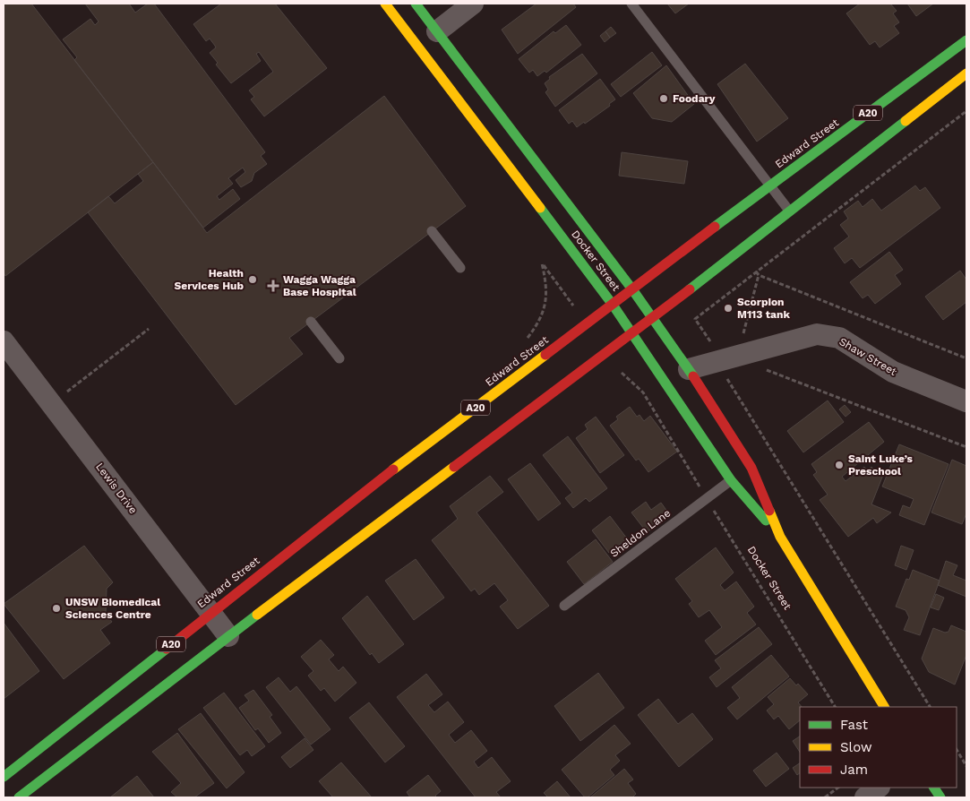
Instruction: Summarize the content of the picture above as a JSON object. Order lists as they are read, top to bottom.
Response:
{
  "streets": {
    "main road": ["A20", "Edward Street", "Docker Street"],
    "street": ["Shaw Street", "Lewis Drive"],
    "lane": ["Sheldon Lane"]
  },
  "crossings": [
    ["A20", "Docker Street"],
    ["A20", "Lewis Drive"],
    ["Edward Street", "Docker Street"],
    ["Edward Street", "Lewis Drive"],
    ["Docker Street", "Shaw Street"],
    ["Docker Street", "Sheldon Lane"]
  ],
  "places": {
    "other": [
      "Foodary",
      "Health Services Hub",
      "Scorpion M113 tank",
      "Saint Luke’s Preschool",
      "UNSW Biomedical Sciences Centre"
    ],
    "health": ["Wagga Wagga Base Hospital"]
  },
  "legend": ["Fast", "Slow", "Jam"]
}
